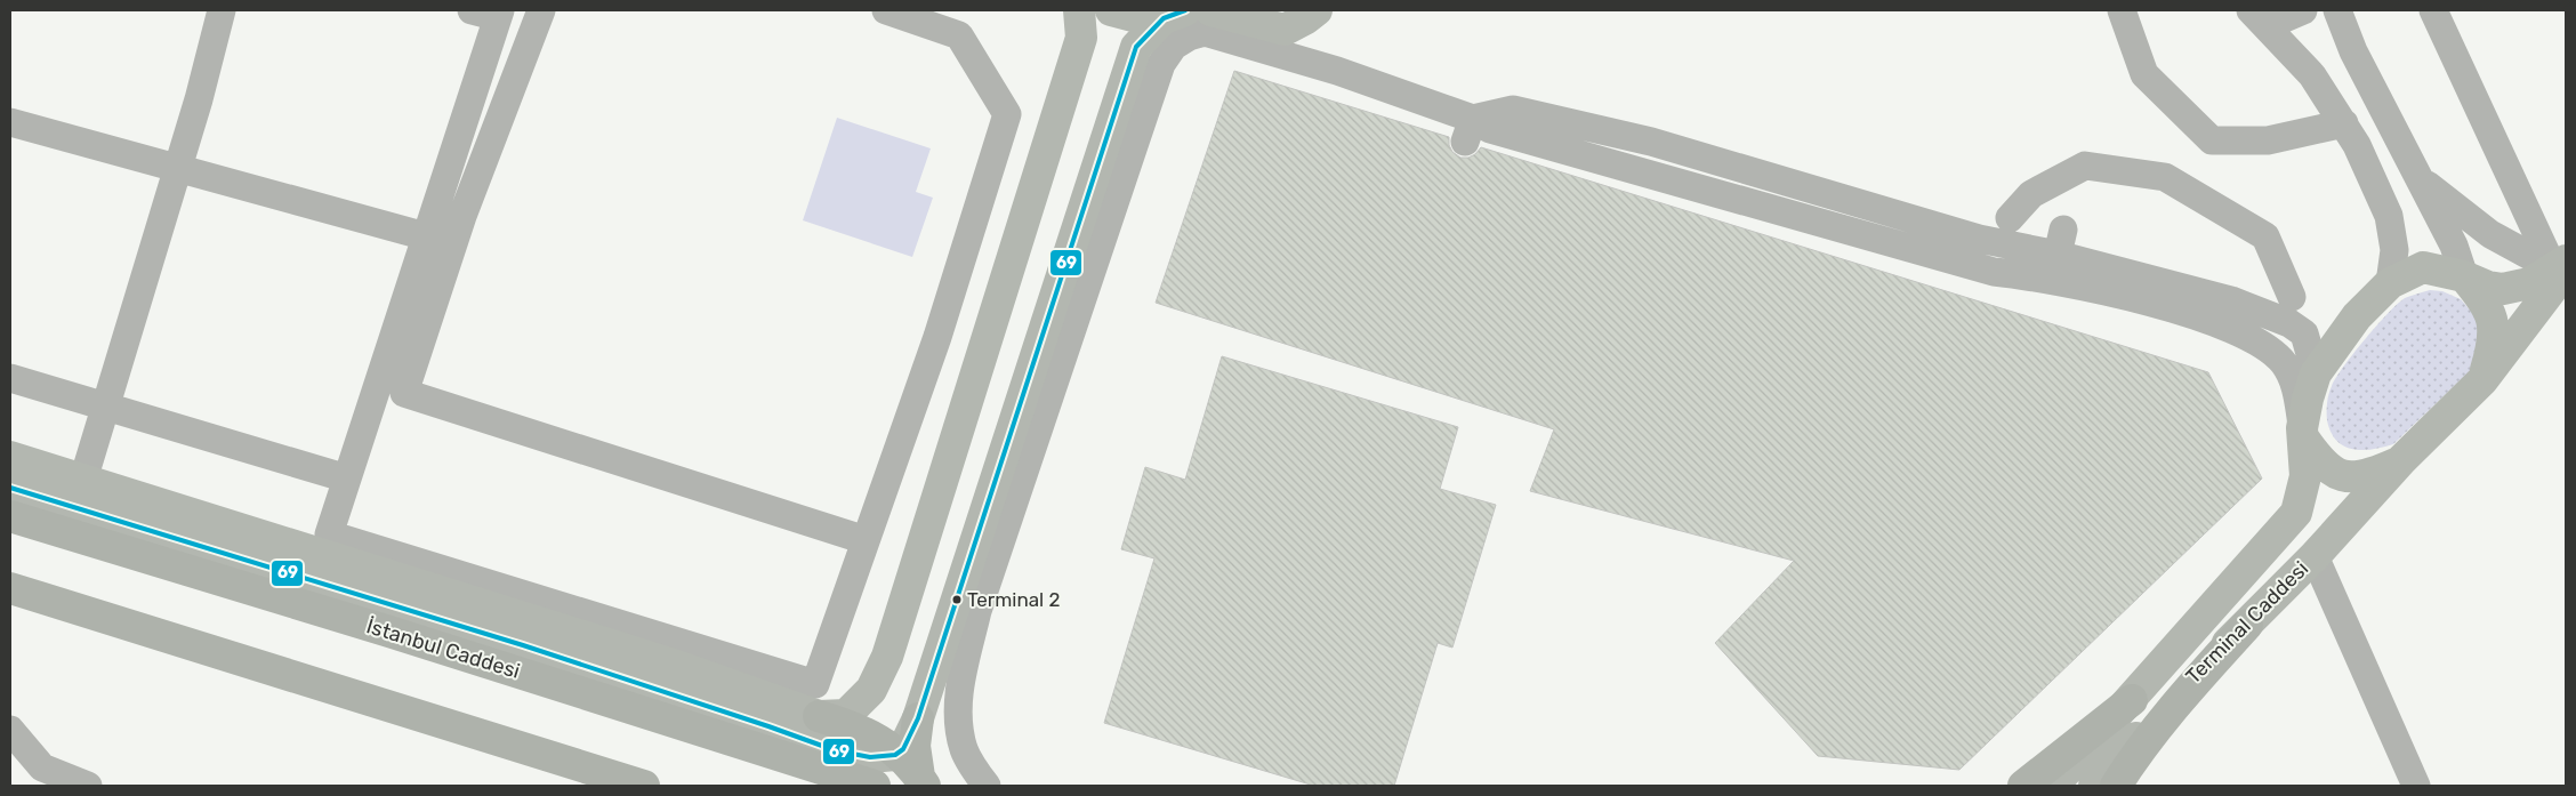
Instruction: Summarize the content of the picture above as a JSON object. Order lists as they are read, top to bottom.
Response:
{
  "streets": {
    "highway": ["İstanbul Caddesi"],
    "main road": ["Terminal Caddesi"]
  },
  "places": ["Terminal 2"],
  "lines": ["transit line 69"]
}
